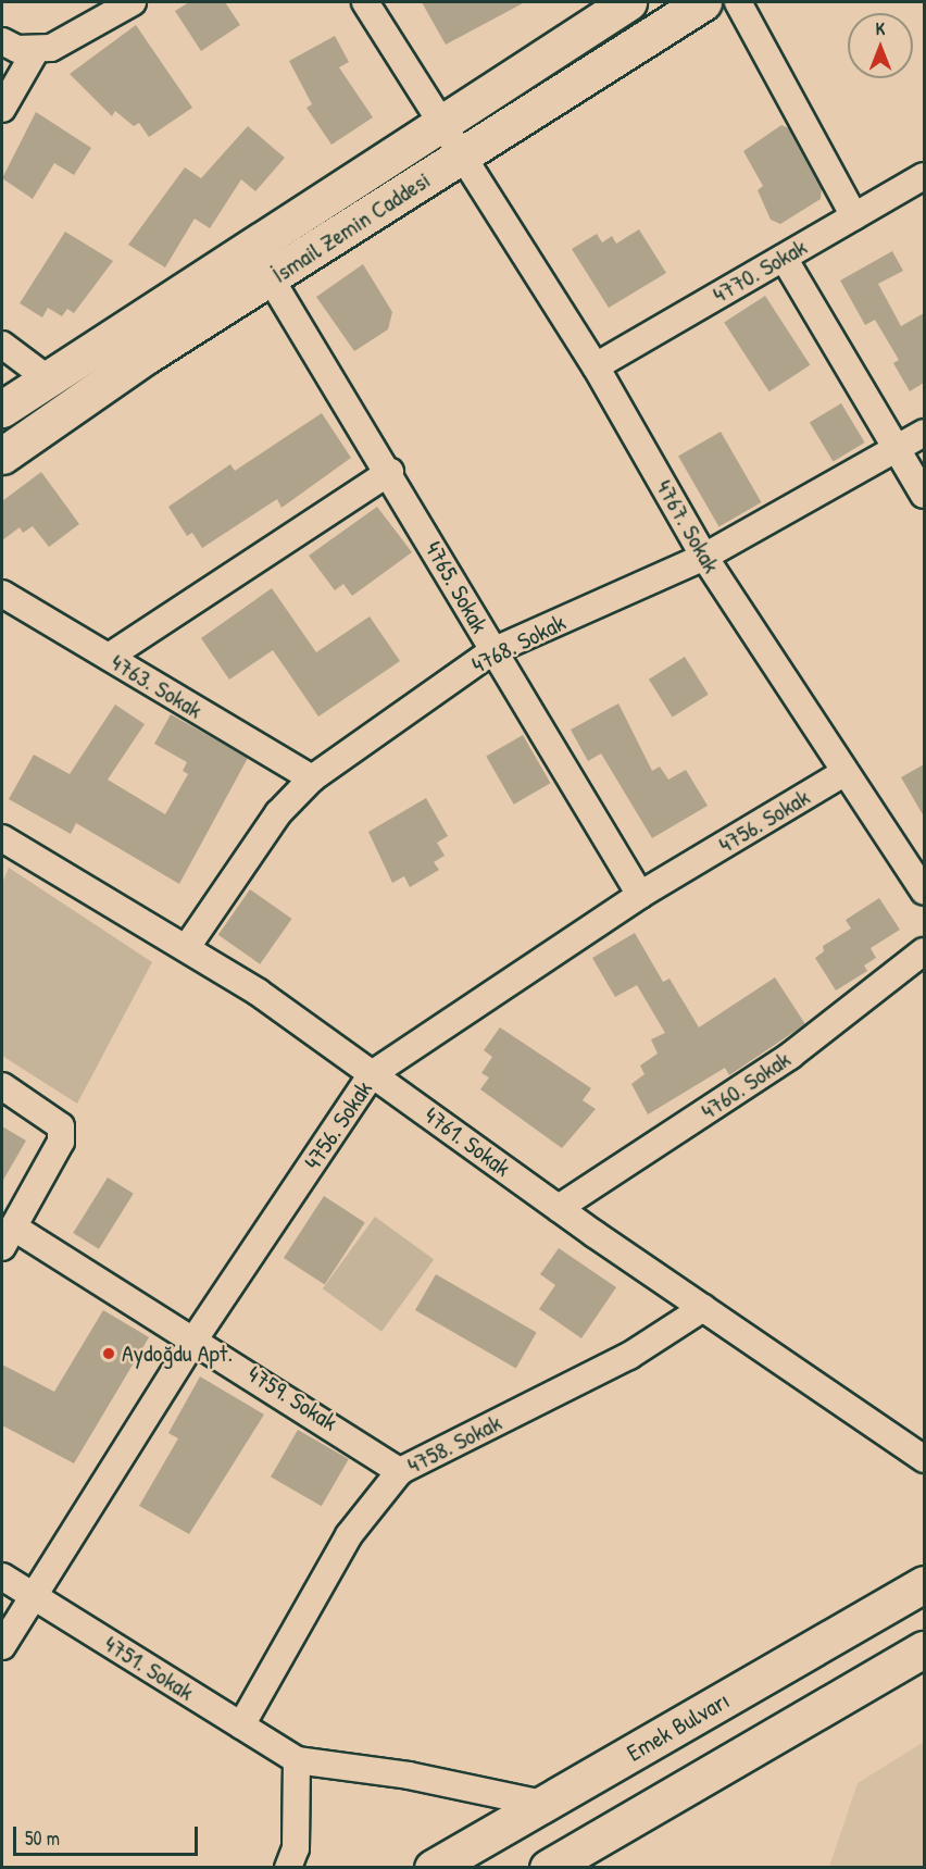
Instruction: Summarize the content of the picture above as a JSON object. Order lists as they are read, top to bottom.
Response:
{
  "streets": {
    "main road": ["İsmail Zemin Caddesi", "Emek Bulvarı"],
    "street": [
      "4770. Sokak",
      "4767. Sokak",
      "4765. Sokak",
      "4768. Sokak",
      "4763. Sokak",
      "4756. Sokak",
      "4760. Sokak",
      "4761. Sokak",
      "4759. Sokak",
      "4758. Sokak",
      "4751. Sokak"
    ]
  },
  "crossings": [
    ["İsmail Zemin Caddesi", "4767. Sokak"],
    ["İsmail Zemin Caddesi", "4765. Sokak"],
    ["4770. Sokak", "4767. Sokak"],
    ["4767. Sokak", "4768. Sokak"],
    ["4767. Sokak", "4756. Sokak"],
    ["4765. Sokak", "4768. Sokak"],
    ["4765. Sokak", "4756. Sokak"],
    ["4768. Sokak", "4763. Sokak"],
    ["4768. Sokak", "4761. Sokak"],
    ["4756. Sokak", "4761. Sokak"],
    ["4756. Sokak", "4759. Sokak"],
    ["4756. Sokak", "4751. Sokak"],
    ["4760. Sokak", "4761. Sokak"],
    ["4761. Sokak", "4758. Sokak"],
    ["4759. Sokak", "4758. Sokak"],
    ["4758. Sokak", "4751. Sokak"]
  ],
  "places": ["Aydoğdu Apt."],
  "scale_bar": "50 m",
  "north": "top"
}
